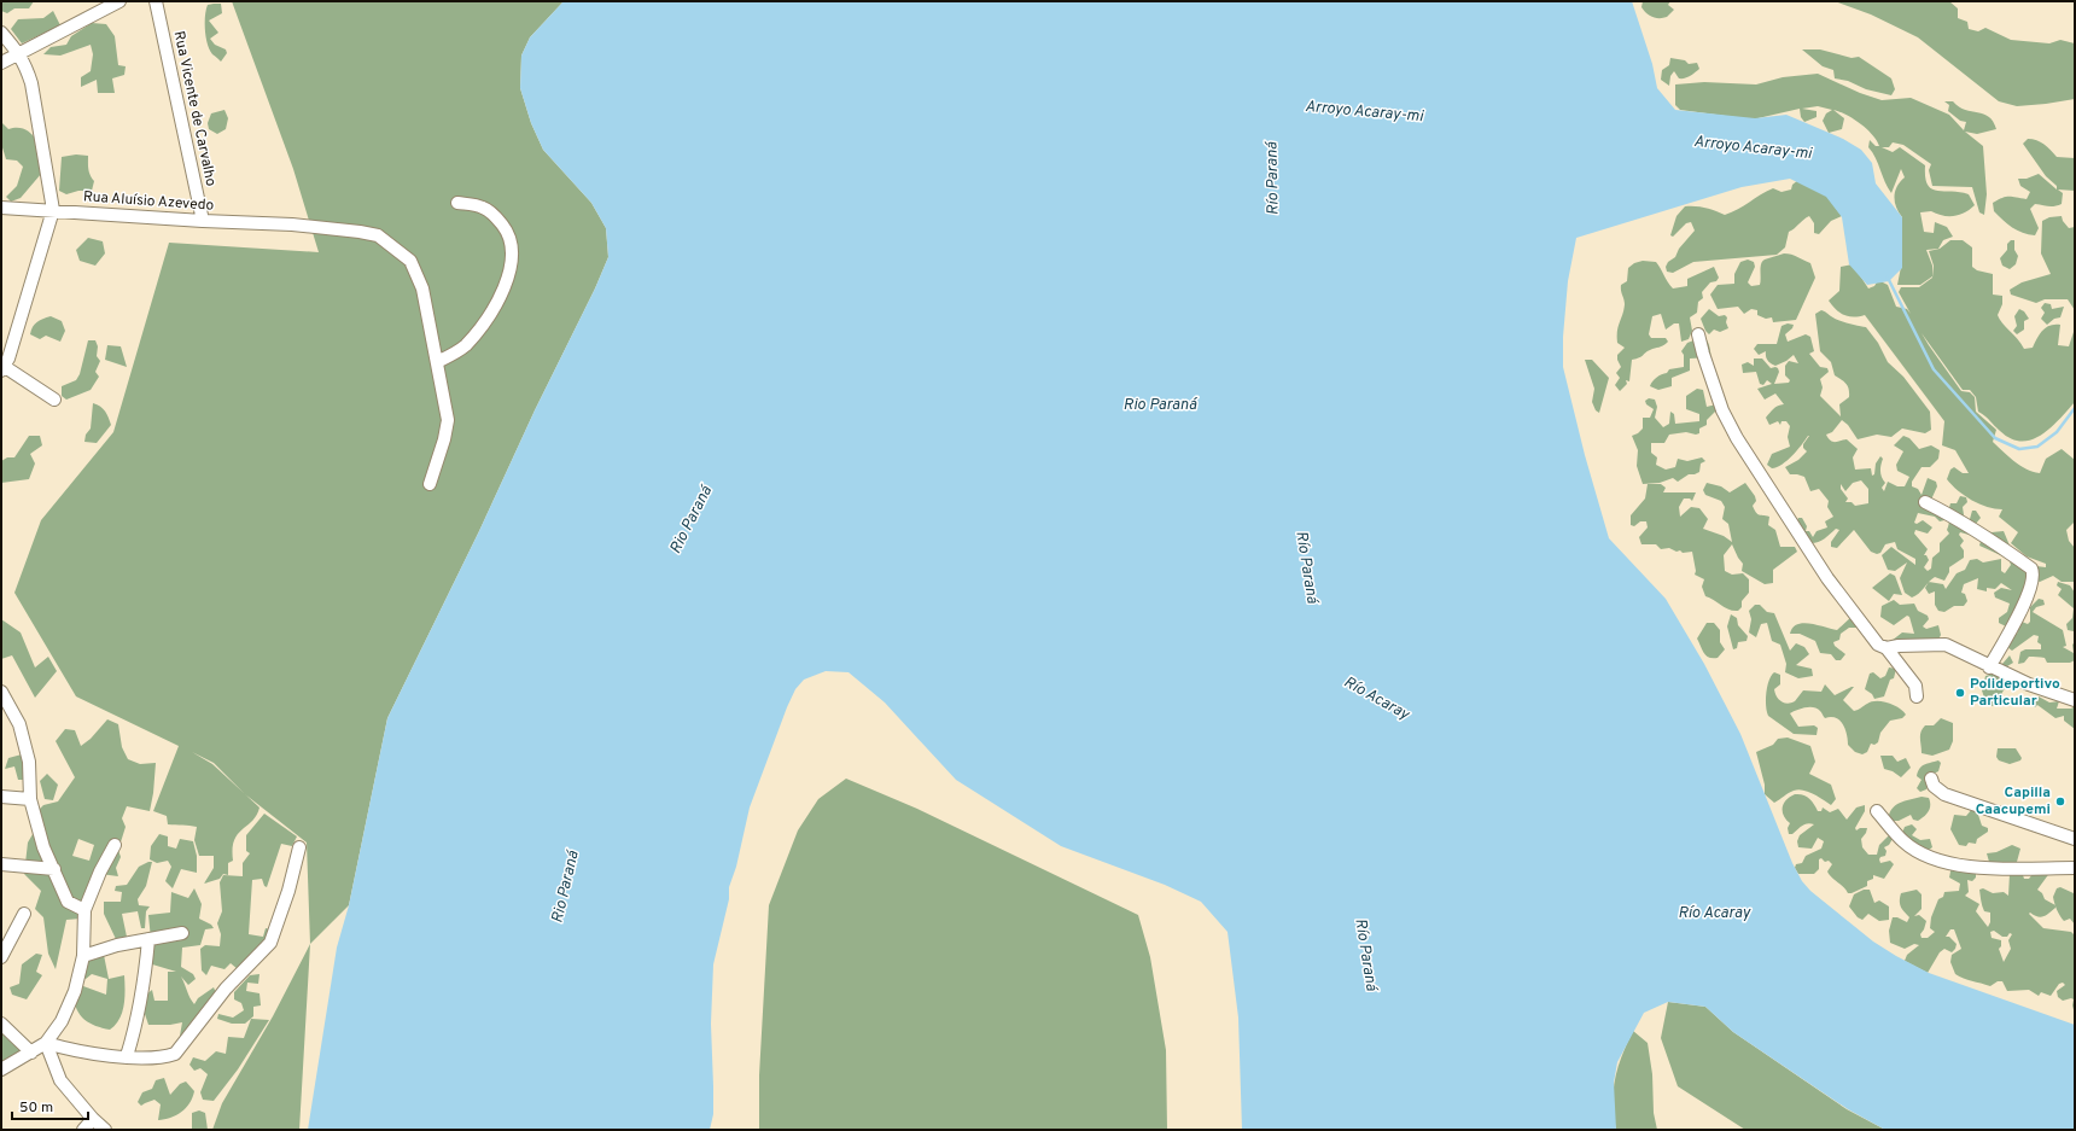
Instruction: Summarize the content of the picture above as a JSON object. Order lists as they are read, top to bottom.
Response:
{
  "streets": {
    "street": ["Rua Vicente de Carvalho", "Rua Aluísio Azevedo"]
  },
  "crossings": [
    ["Rua Vicente de Carvalho", "Rua Aluísio Azevedo"]
  ],
  "water": [
    "Arroyo Acaray-mi",
    "Río Paraná",
    "Rio Paraná",
    "Río Acaray"
  ],
  "places": ["Polideportivo Particular", "Capilla Caacupemi"],
  "scale_bar": "50 m"
}
